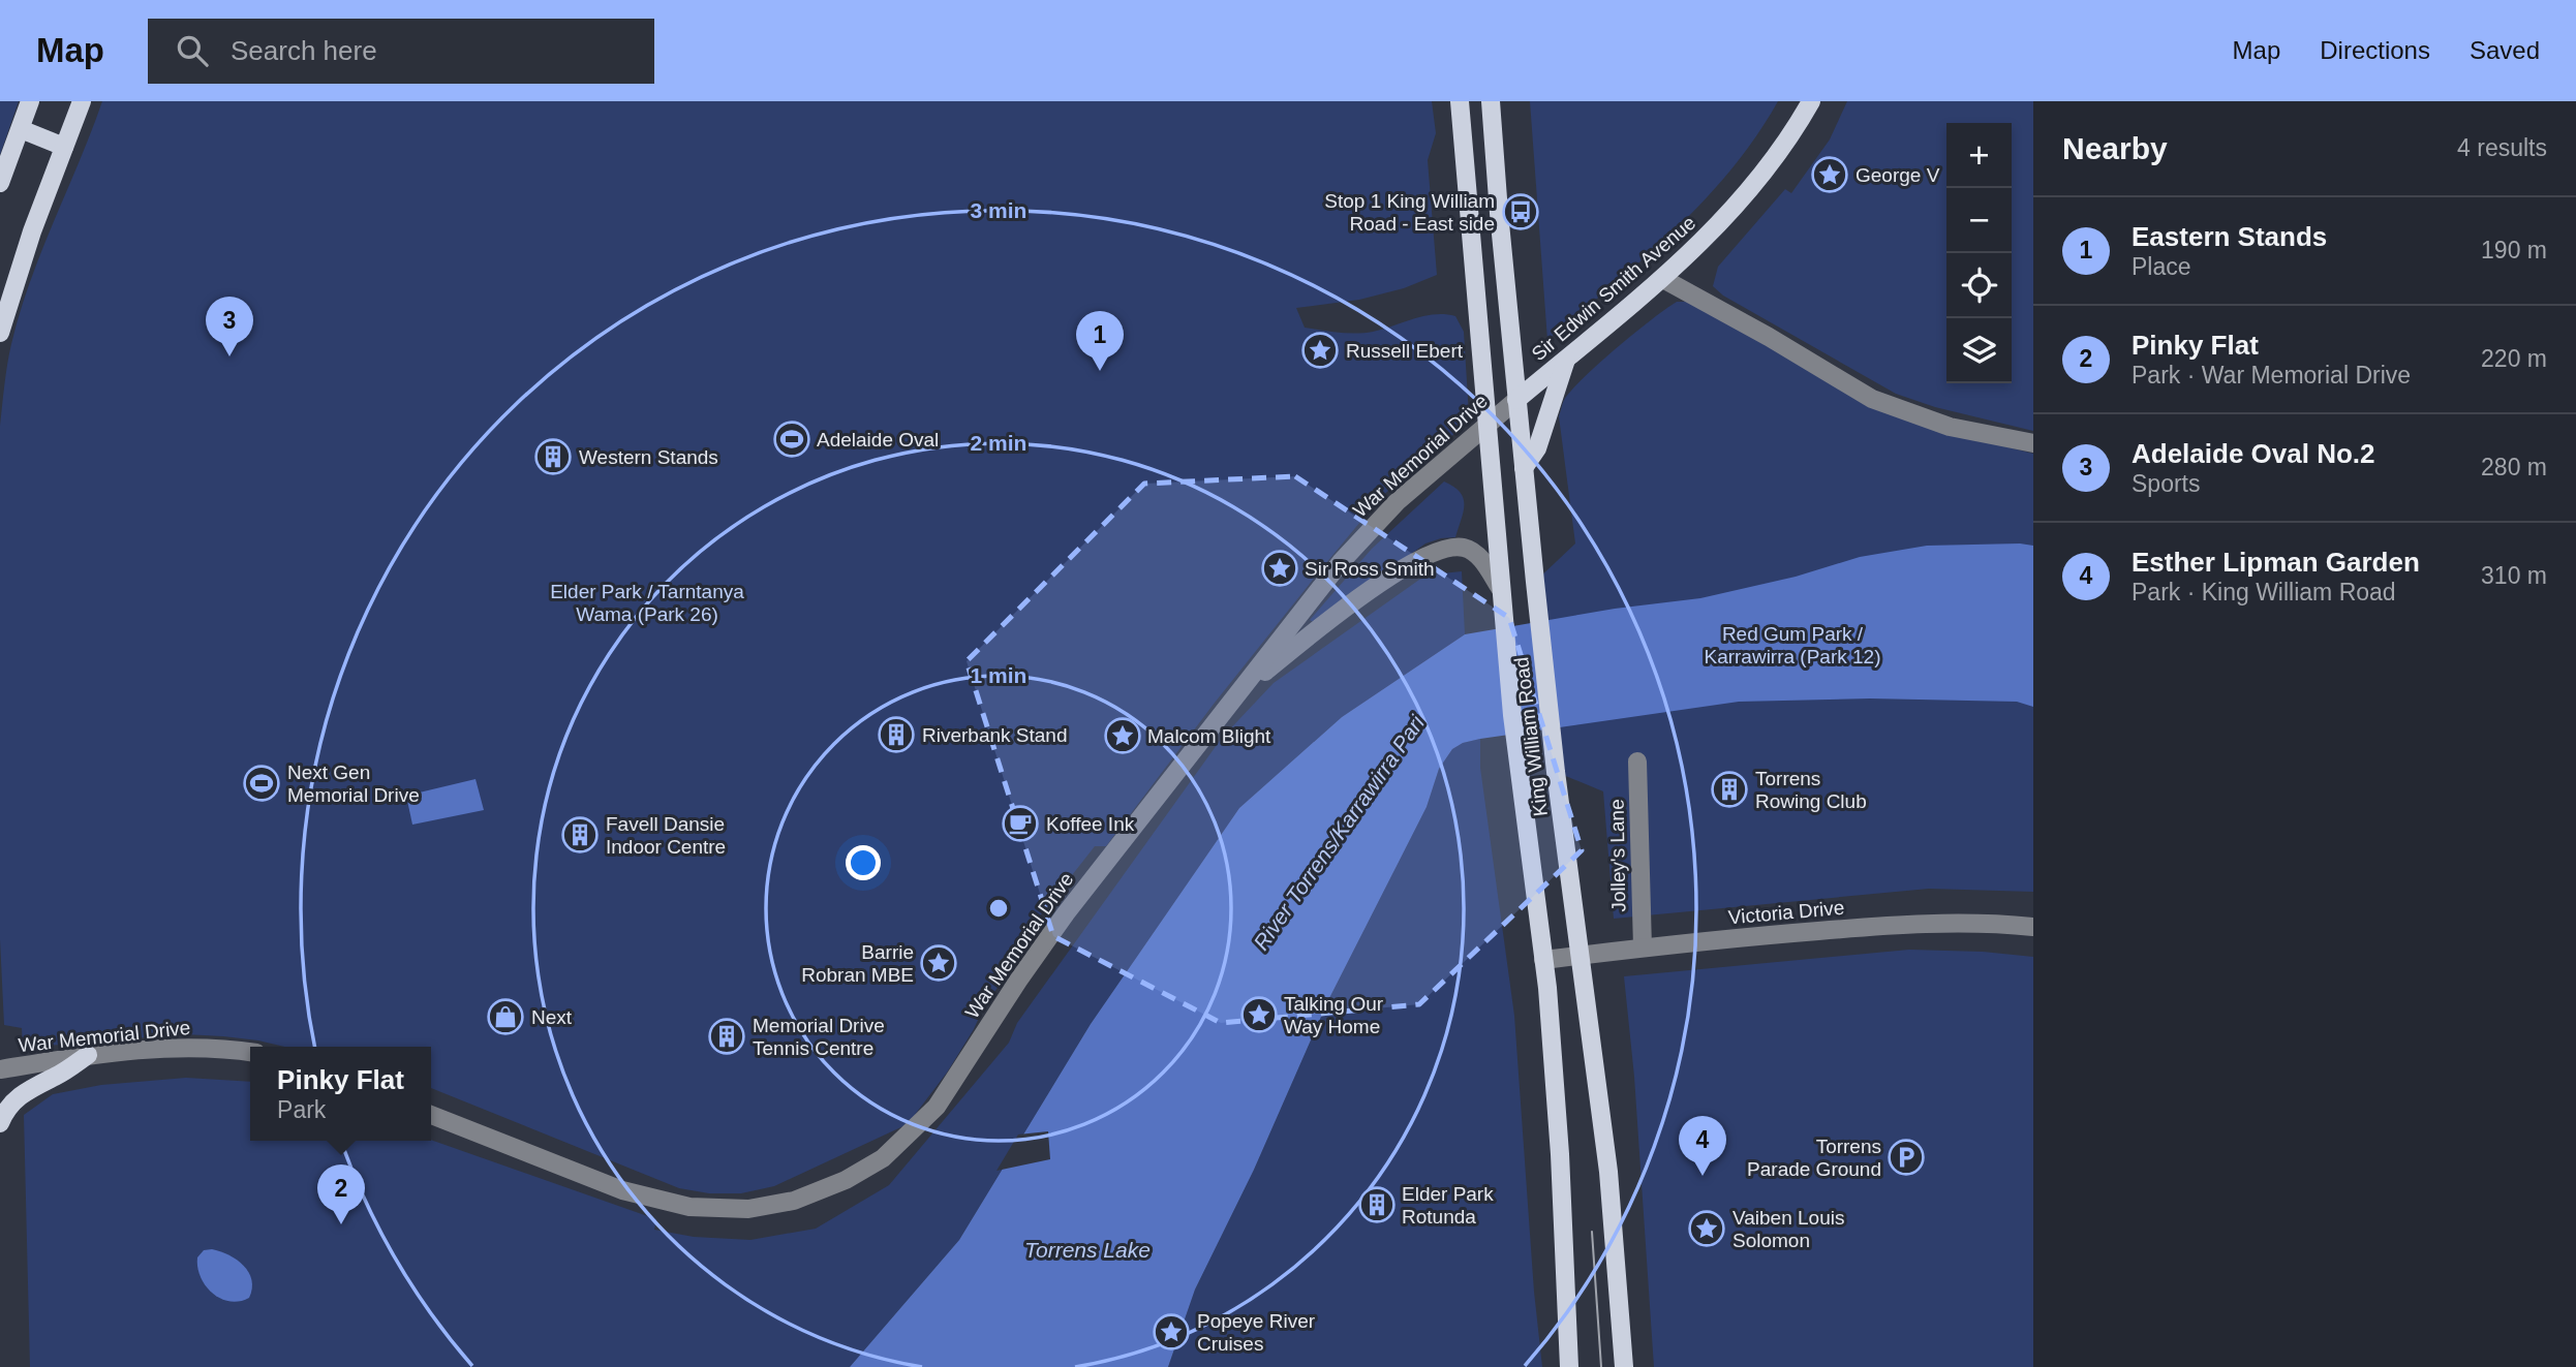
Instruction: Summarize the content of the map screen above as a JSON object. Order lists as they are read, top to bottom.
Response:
{
  "streets": {
    "main road": ["Sir Edwin Smith Avenue", "King William Road"],
    "street": ["War Memorial Drive", "Jolley's Lane", "Victoria Drive"]
  },
  "crossings": [
    ["Sir Edwin Smith Avenue", "War Memorial Drive"],
    ["Sir Edwin Smith Avenue", "King William Road"],
    ["War Memorial Drive", "King William Road"],
    ["King William Road", "Victoria Drive"],
    ["Jolley's Lane", "Victoria Drive"]
  ],
  "water": ["River Torrens/Karrawirra Pari", "Torrens Lake"],
  "parks": ["Elder Park / Tarntanya Wama (Park 26)", "Red Gum Park / Karrawirra (Park 12)"],
  "places": {
    "place": [
      "George V",
      "Russell Ebert",
      "Sir Ross Smith",
      "Malcom Blight",
      "Barrie Robran MBE",
      "Talking Our Way Home",
      "Vaiben Louis Solomon",
      "Popeye River Cruises"
    ],
    "bus stop": ["Stop 1 King William Road - East side"],
    "sports": ["Adelaide Oval", "Next Gen Memorial Drive"],
    "building": [
      "Western Stands",
      "Riverbank Stand",
      "Torrens Rowing Club",
      "Favell Dansie Indoor Centre",
      "Memorial Drive Tennis Centre",
      "Elder Park Rotunda"
    ],
    "cafe": ["Koffee Ink"],
    "shop": ["Next"],
    "parking": ["Torrens Parade Ground"]
  },
  "page": {
    "header": "Map",
    "search": "Search here",
    "nav": ["Map", "Directions", "Saved"],
    "heading": ["Nearby", "4 results"],
    "map_buttons": ["+", "−"],
    "list": [
      {
        "mark": "1",
        "name": "Eastern Stands",
        "note": "Place",
        "value": "190 m"
      },
      {
        "mark": "2",
        "name": "Pinky Flat",
        "note": "Park · War Memorial Drive",
        "value": "220 m"
      },
      {
        "mark": "3",
        "name": "Adelaide Oval No.2",
        "note": "Sports",
        "value": "280 m"
      },
      {
        "mark": "4",
        "name": "Esther Lipman Garden",
        "note": "Park · King William Road",
        "value": "310 m"
      }
    ],
    "pins": [
      "3",
      "1",
      "4",
      "2"
    ],
    "popup": ["Pinky Flat", "Park"]
  },
  "rings": ["3 min", "2 min", "1 min"]
}
